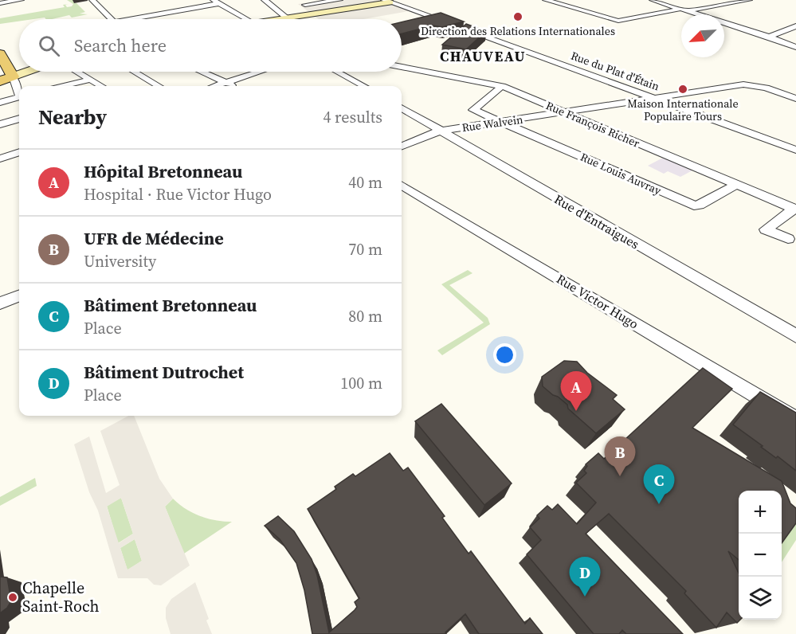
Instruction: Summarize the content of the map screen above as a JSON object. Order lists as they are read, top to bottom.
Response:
{
  "streets": {
    "street": [
      "Rue du Plat d'Étain",
      "Rue Walvein",
      "Rue François Richer",
      "Rue Louis Auvray",
      "Rue d'Entraigues",
      "Rue Victor Hugo"
    ]
  },
  "crossings": [
    ["Rue du Plat d'Étain", "Rue Walvein"],
    ["Rue Walvein", "Rue François Richer"],
    ["Rue Walvein", "Rue Louis Auvray"],
    ["Rue Walvein", "Rue d'Entraigues"],
    ["Rue François Richer", "Rue Louis Auvray"]
  ],
  "districts": ["CHAUVEAU"],
  "places": ["Direction des Relations Internationales", "Maison Internationale Populaire Tours", "Chapelle Saint-Roch"],
  "north": "bottom left",
  "page": {
    "search": "Search here",
    "heading": ["Nearby", "4 results"],
    "list": [
      {
        "mark": "A",
        "name": "Hôpital Bretonneau",
        "note": "Hospital · Rue Victor Hugo",
        "value": "40 m"
      },
      {
        "mark": "B",
        "name": "UFR de Médecine",
        "note": "University",
        "value": "70 m"
      },
      {
        "mark": "C",
        "name": "Bâtiment Bretonneau",
        "note": "Place",
        "value": "80 m"
      },
      {
        "mark": "D",
        "name": "Bâtiment Dutrochet",
        "note": "Place",
        "value": "100 m"
      }
    ],
    "pins": [
      "A",
      "B",
      "C",
      "D"
    ],
    "map_buttons": ["+", "−"]
  }
}
